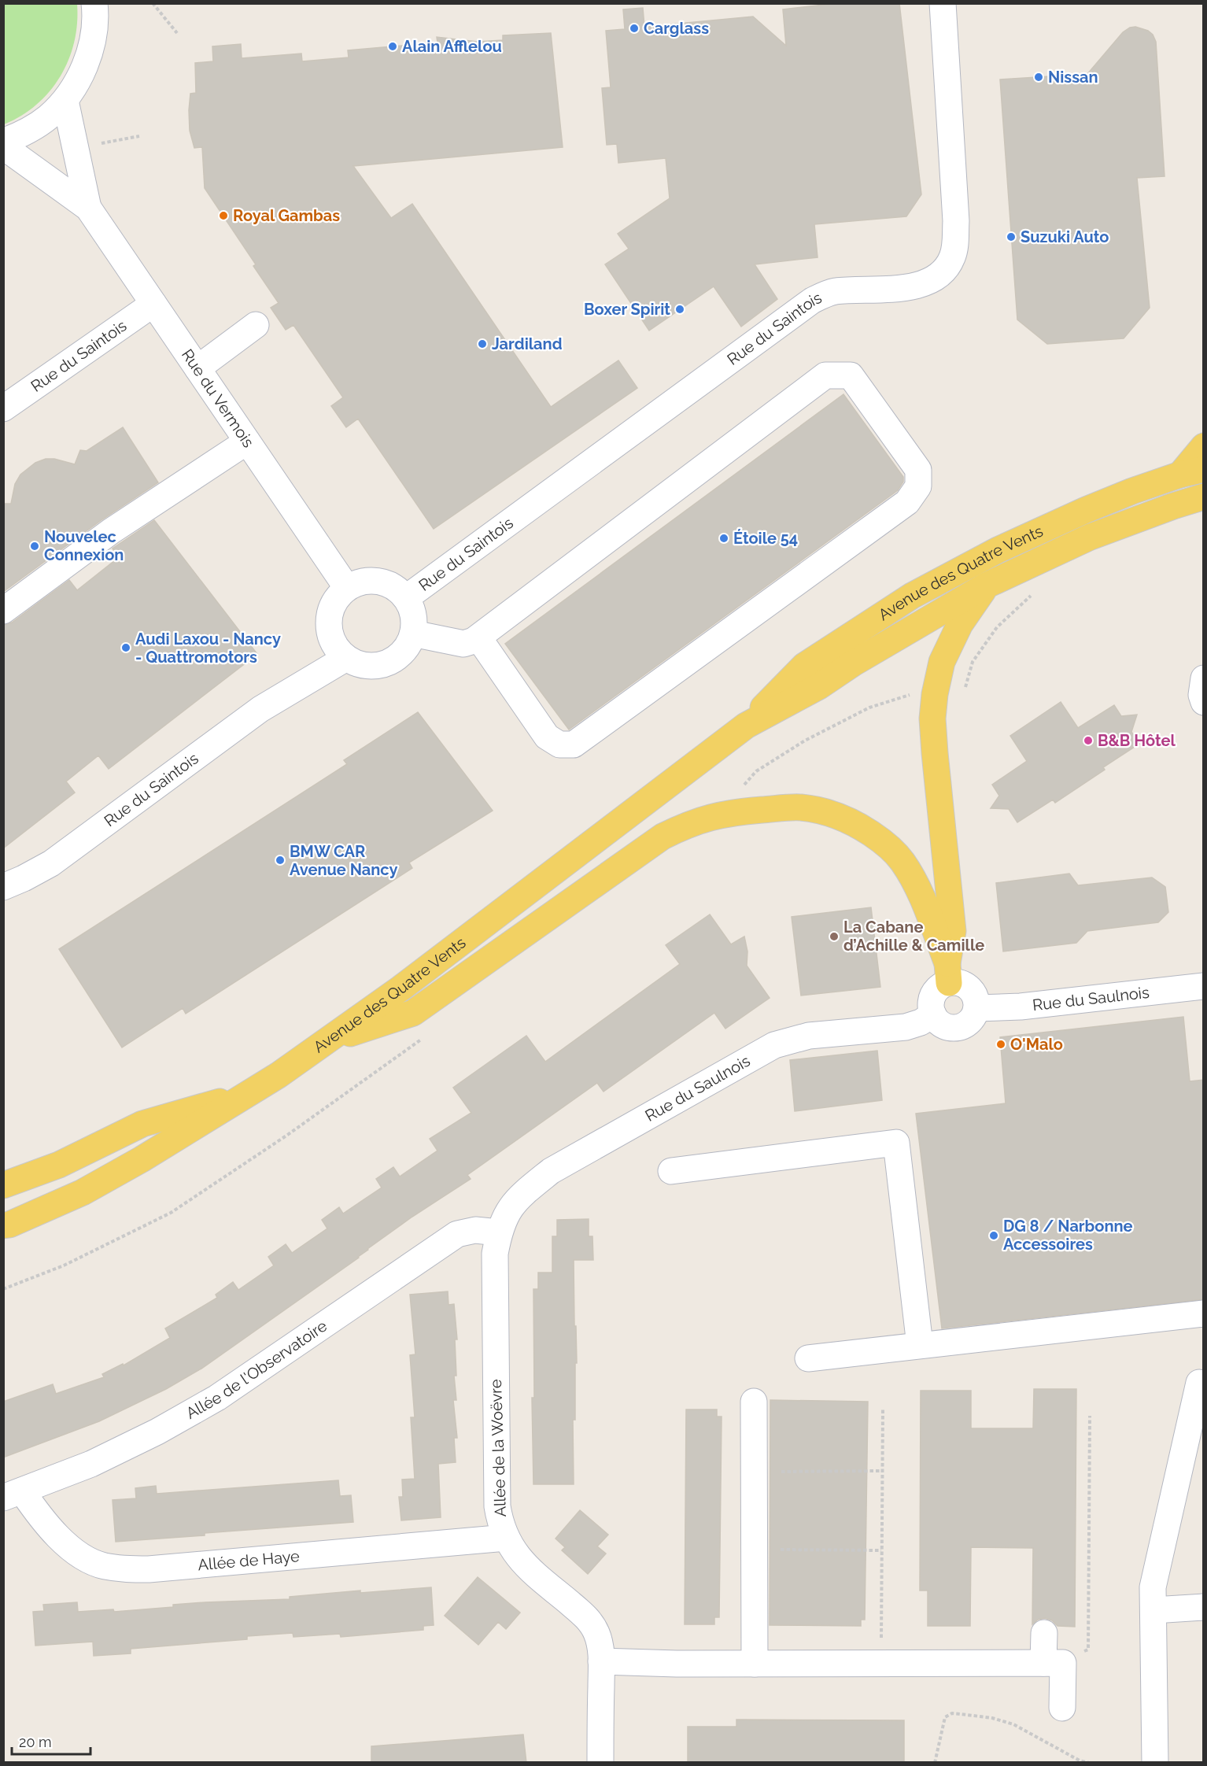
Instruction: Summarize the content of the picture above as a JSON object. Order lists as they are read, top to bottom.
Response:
{
  "streets": {
    "main road": ["Avenue des Quatre Vents"],
    "street": [
      "Rue du Saintois",
      "Rue du Vermois",
      "Rue du Saulnois",
      "Allée de l'Observatoire",
      "Allée de la Woëvre",
      "Allée de Haye"
    ]
  },
  "crossings": [
    ["Rue du Saintois", "Rue du Vermois"],
    ["Rue du Saulnois", "Allée de l'Observatoire"],
    ["Rue du Saulnois", "Allée de la Woëvre"],
    ["Allée de l'Observatoire", "Allée de la Woëvre"],
    ["Allée de l'Observatoire", "Allée de Haye"],
    ["Allée de la Woëvre", "Allée de Haye"]
  ],
  "places": [
    "Carglass",
    "Alain Afflelou",
    "Nissan",
    "Royal Gambas",
    "Suzuki Auto",
    "Boxer Spirit",
    "Jardiland",
    "Étoile 54",
    "Nouvelec Connexion",
    "Audi Laxou - Nancy - Quattromotors",
    "B&B Hôtel",
    "BMW CAR Avenue Nancy",
    "La Cabane d’Achille & Camille",
    "O'Malo",
    "DG 8 / Narbonne Accessoires"
  ],
  "scale_bar": "20 m"
}
